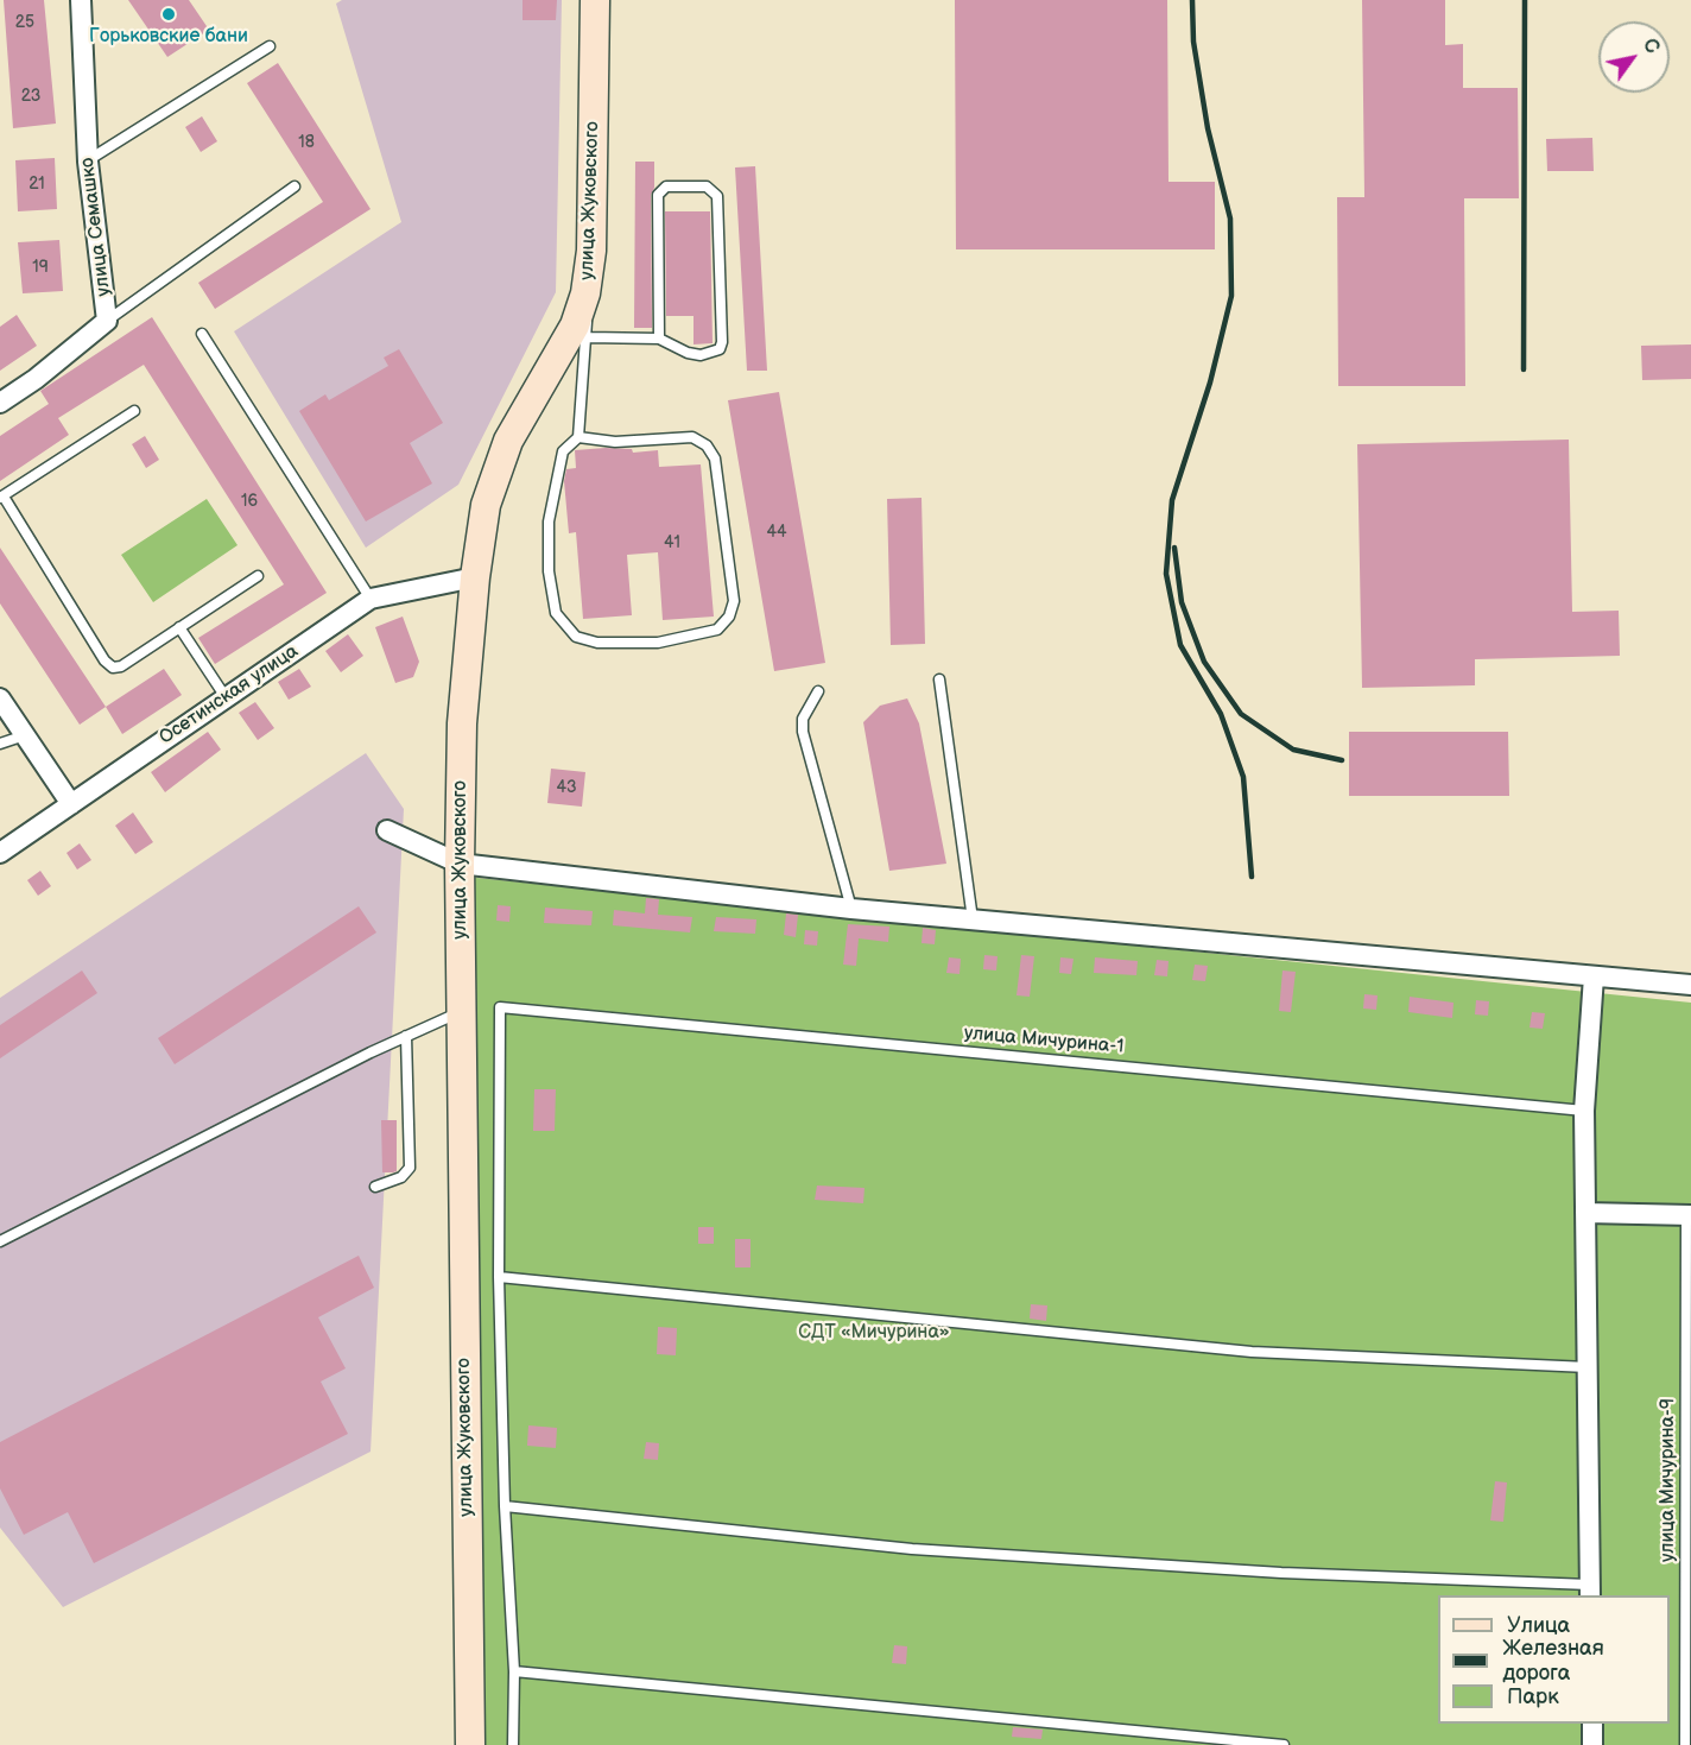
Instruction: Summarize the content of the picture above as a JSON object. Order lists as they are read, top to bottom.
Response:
{
  "streets": {
    "main road": ["улица Жуковского"],
    "street": ["улица Семашко", "Осетинская улица"],
    "lane": ["улица Мичурина-1", "улица Мичурина-9"]
  },
  "crossings": [
    ["улица Жуковского", "Осетинская улица"]
  ],
  "parks": ["СДТ «Мичурина»"],
  "places": ["Горьковские бани"],
  "house_numbers": [
    "25",
    "23",
    "18",
    "21",
    "19",
    "16",
    "44",
    "41",
    "43"
  ],
  "legend": ["Улица", "Железная дорога", "Парк"],
  "north": "top right"
}
